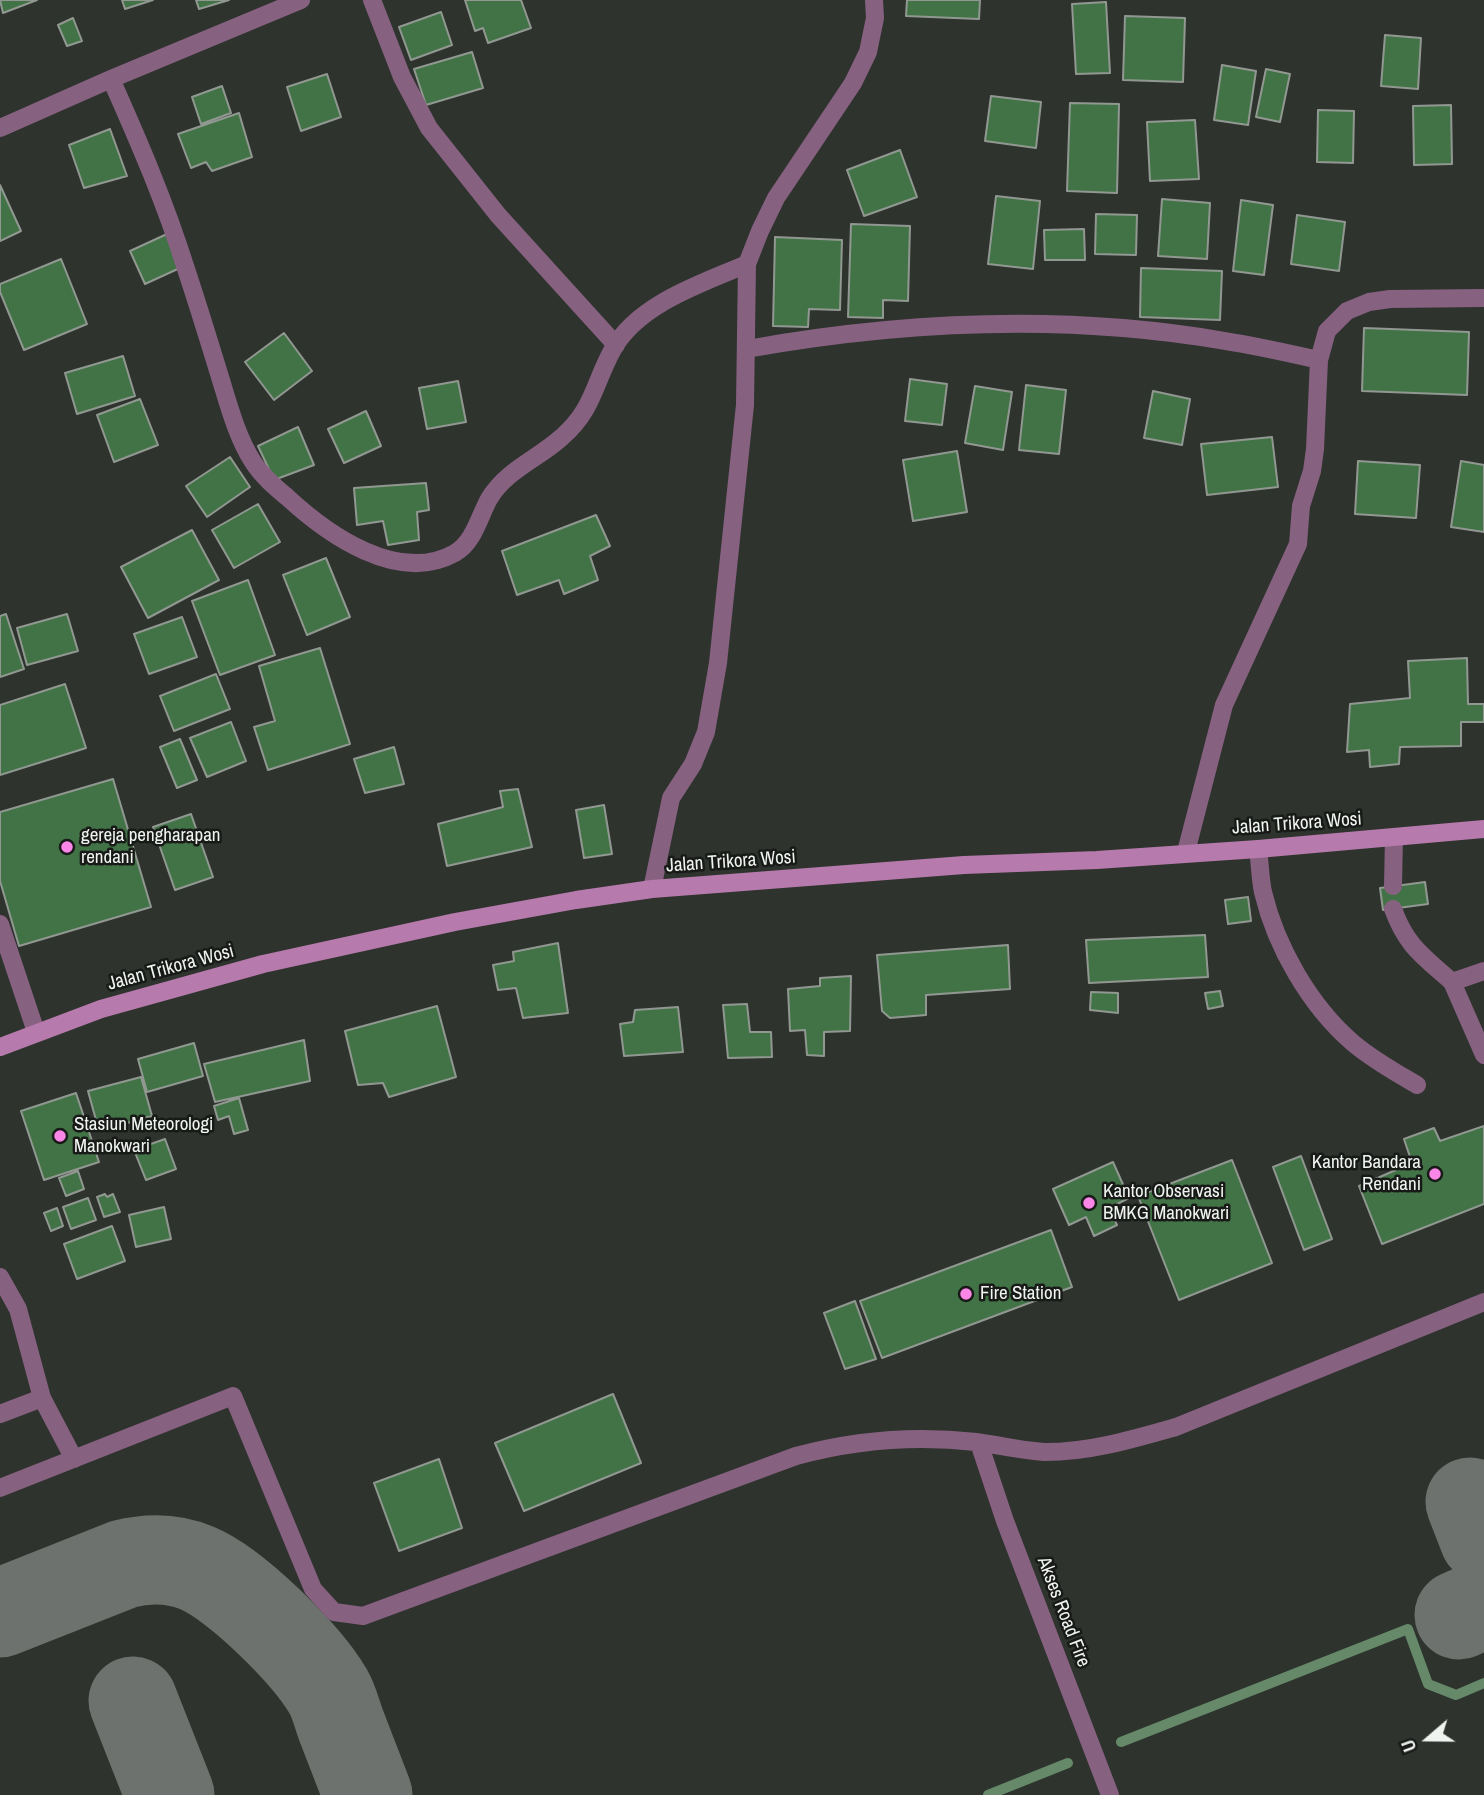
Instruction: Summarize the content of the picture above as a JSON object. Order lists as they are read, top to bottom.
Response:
{
  "streets": {
    "street": ["Jalan Trikora Wosi", "Akses Road Fire"]
  },
  "places": [
    "gereja pengharapan rendani",
    "Stasiun Meteorologi Manokwari",
    "Kantor Bandara Rendani",
    "Kantor Observasi BMKG Manokwari",
    "Fire Station"
  ],
  "north": "left"
}
